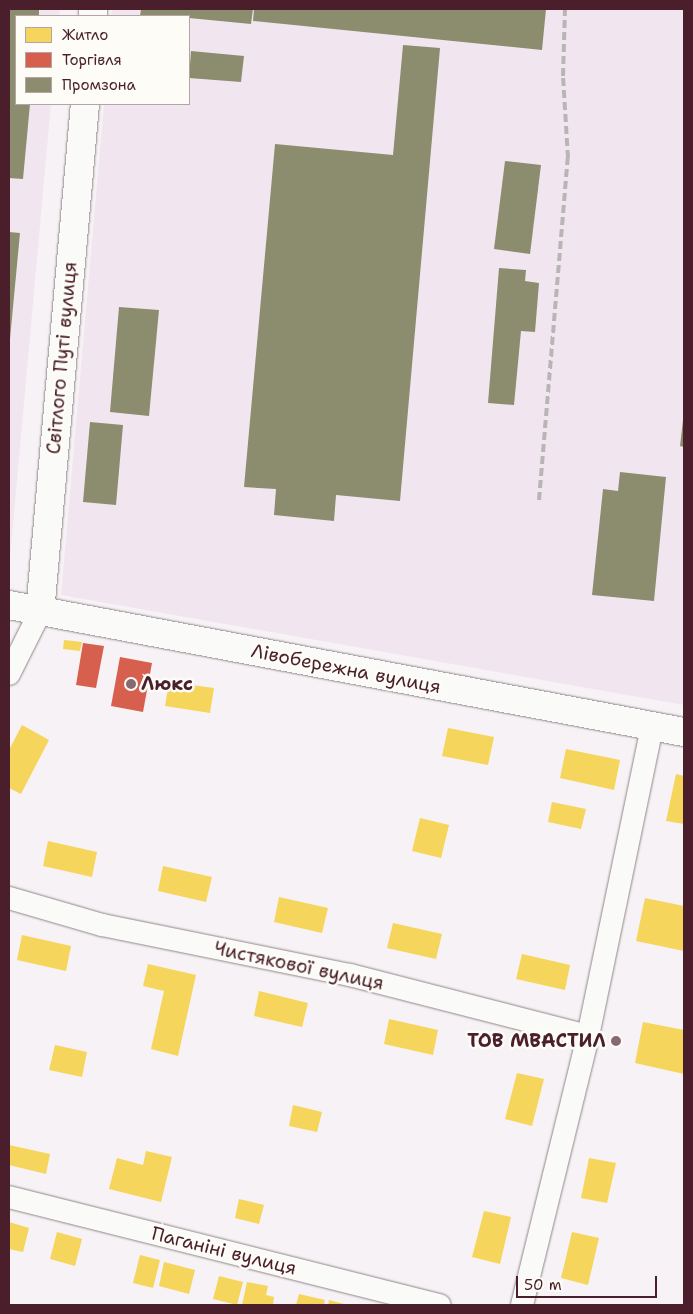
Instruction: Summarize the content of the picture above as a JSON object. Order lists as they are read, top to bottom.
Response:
{
  "streets": {
    "main road": ["Світлого Путі вулиця", "Лівобережна вулиця"],
    "street": ["Чистякової вулиця", "Паганіні вулиця"]
  },
  "crossings": [
    ["Світлого Путі вулиця", "Лівобережна вулиця"]
  ],
  "places": ["Люкс", "ТОВ МВАСТИЛ"],
  "legend": ["Житло", "Торгівля", "Промзона"],
  "scale_bar": "50 m"
}
